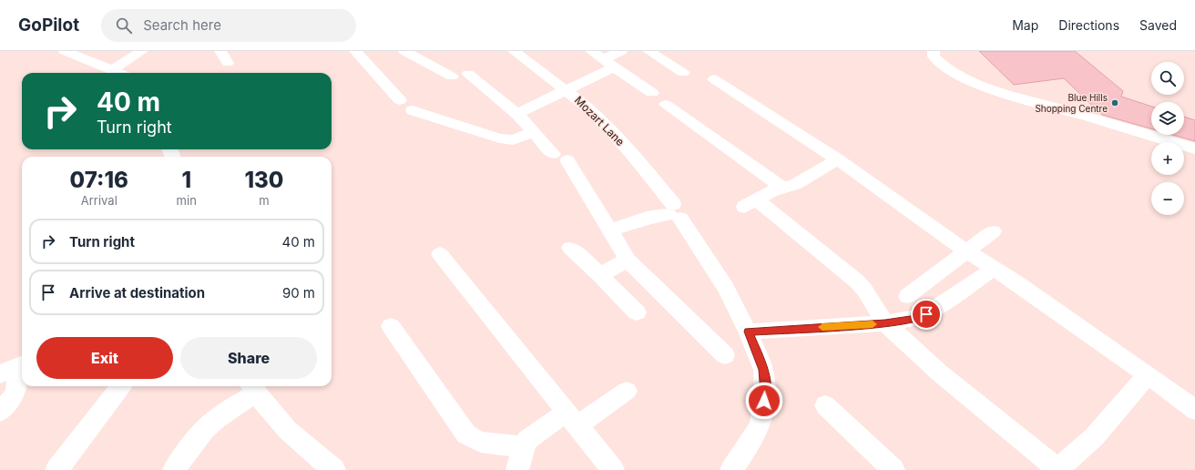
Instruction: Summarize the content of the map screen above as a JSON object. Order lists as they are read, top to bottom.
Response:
{
  "streets": {
    "street": ["Mozart Lane"]
  },
  "places": ["Blue Hills Shopping Centre"],
  "page": {
    "header": "GoPilot",
    "search": "Search here",
    "nav": ["Map", "Directions", "Saved"],
    "map_buttons": ["+", "−"],
    "turn": ["40 m", "Turn right"],
    "eta": [
      "07:16",
      "Arrival",
      "1",
      "min",
      "130",
      "m"
    ],
    "list": [
      {
        "name": "Turn right",
        "value": "40 m"
      },
      {
        "name": "Arrive at destination",
        "value": "90 m"
      }
    ],
    "buttons": ["Exit", "Share"]
  }
}
